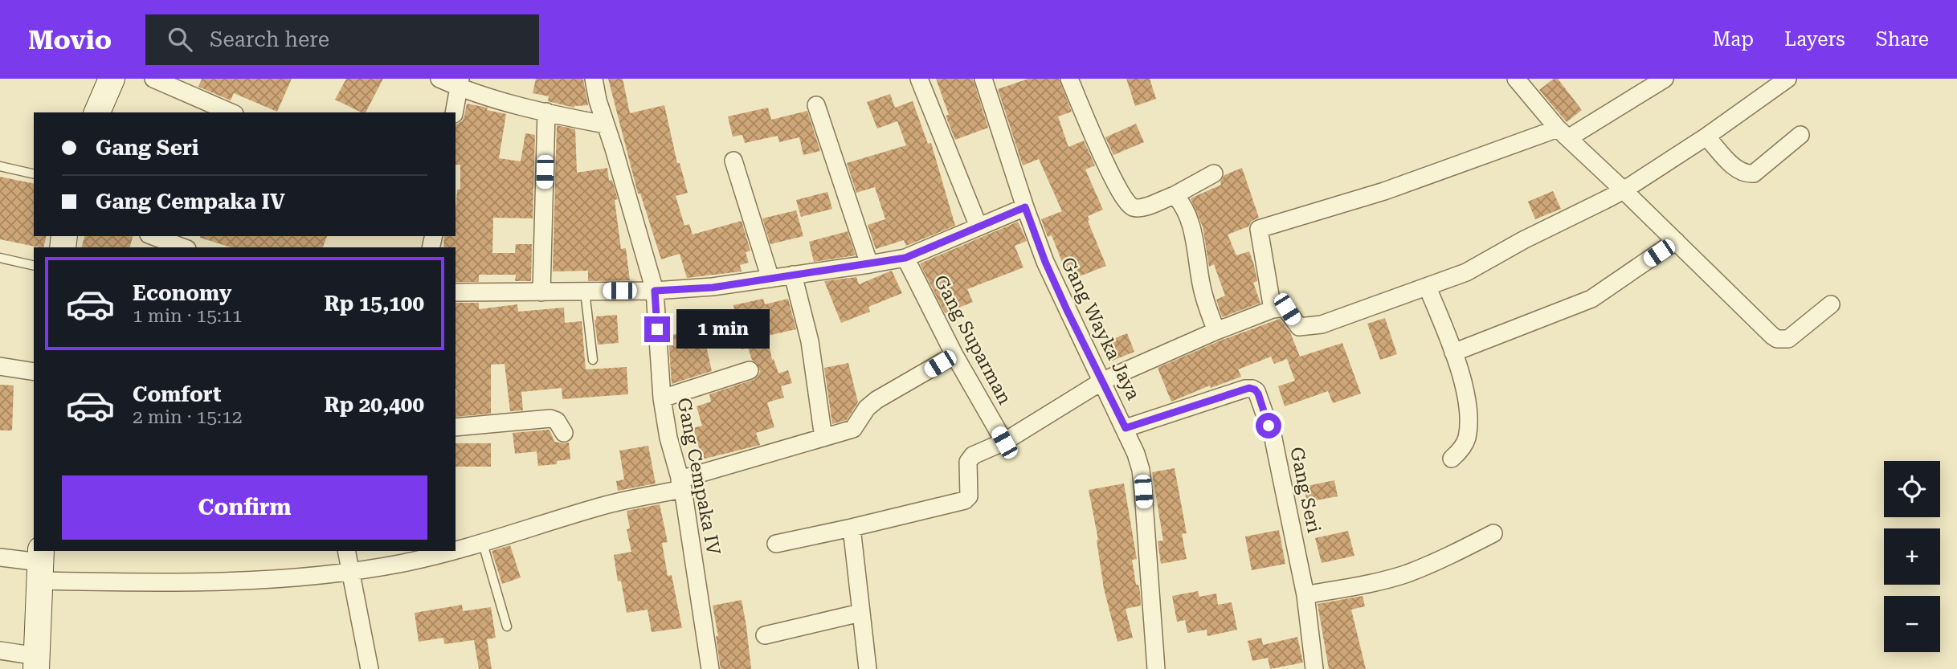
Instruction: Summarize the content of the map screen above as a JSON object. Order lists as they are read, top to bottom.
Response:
{
  "streets": {
    "street": [
      "Gang Wayka Jaya",
      "Gang Suparman",
      "Gang Cempaka IV",
      "Gang Seri"
    ]
  },
  "crossings": [
    ["Gang Wayka Jaya", "Gang Seri"]
  ],
  "page": {
    "header": "Movio",
    "search": "Search here",
    "nav": ["Map", "Layers", "Share"],
    "banner": ["Gang Seri", "Gang Cempaka IV"],
    "list": [
      {
        "name": "Economy",
        "note": "1 min · 15:11",
        "value": "Rp 15,100"
      },
      {
        "name": "Comfort",
        "note": "2 min · 15:12",
        "value": "Rp 20,400"
      }
    ],
    "bubble": "1 min",
    "map_buttons": ["+", "−"],
    "buttons": "Confirm"
  }
}
